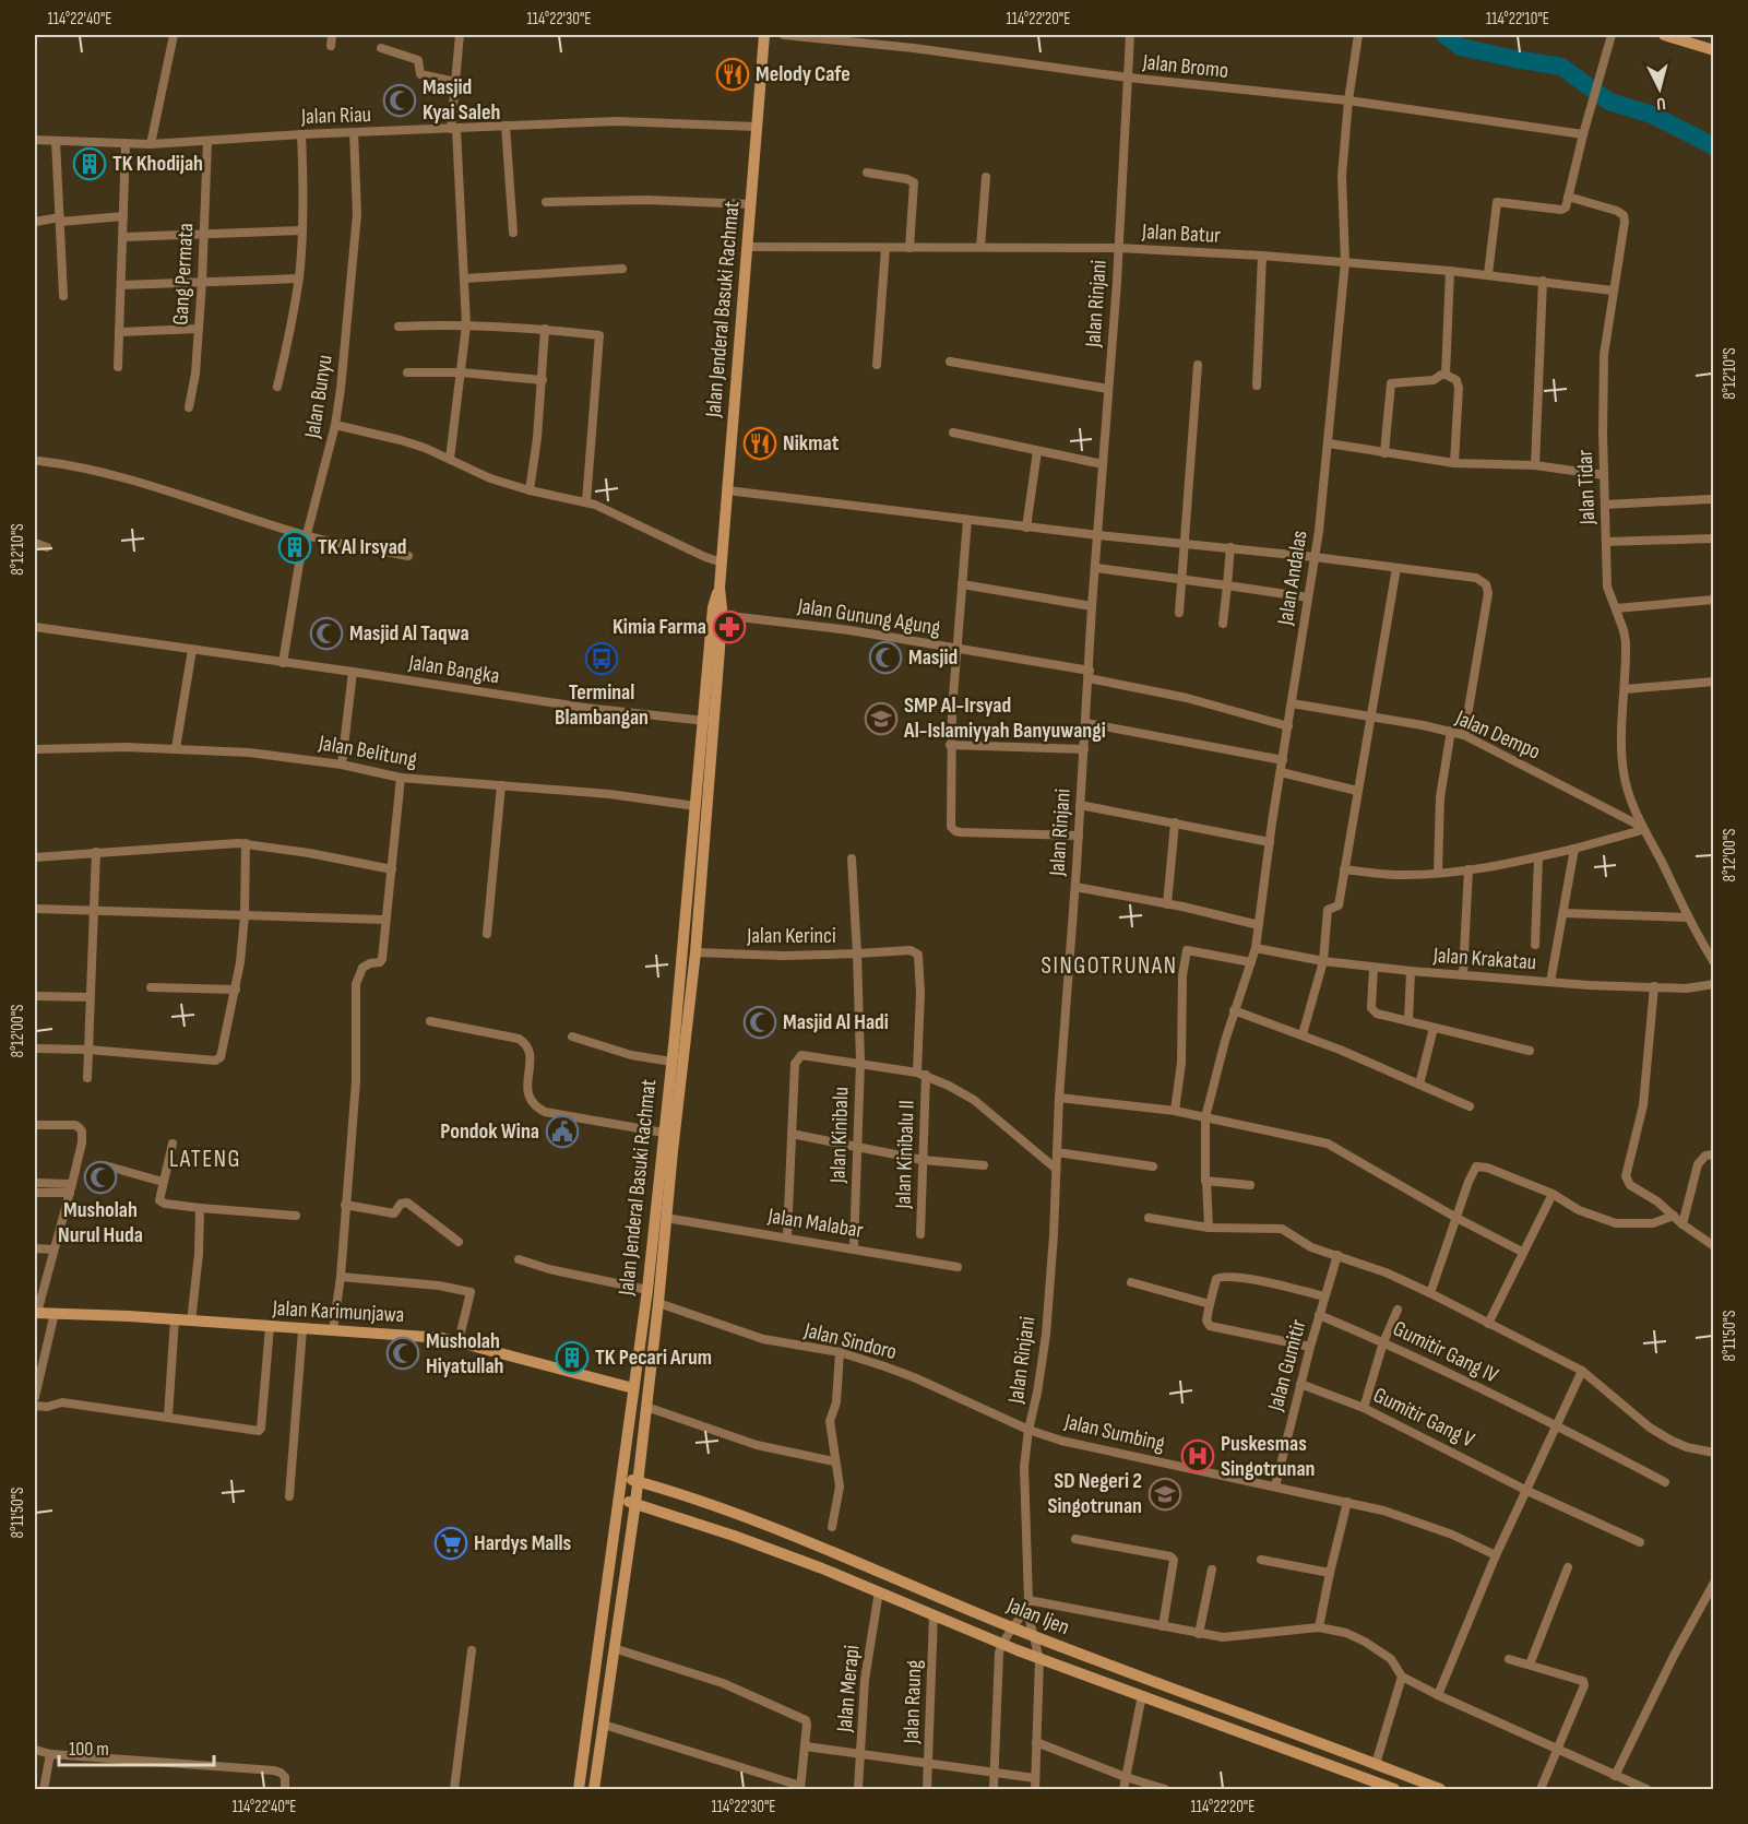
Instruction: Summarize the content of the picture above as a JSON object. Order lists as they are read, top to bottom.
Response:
{
  "streets": {
    "main road": ["Jalan Jenderal Basuki Rachmat", "Jalan Karimunjawa", "Jalan Ijen"],
    "street": [
      "Jalan Bromo",
      "Jalan Riau",
      "Jalan Batur",
      "Gang Permata",
      "Jalan Rinjani",
      "Jalan Bunyu",
      "Jalan Tidar",
      "Jalan Andalas",
      "Jalan Gunung Agung",
      "Jalan Bangka",
      "Jalan Dempo",
      "Jalan Belitung",
      "Jalan Kerinci",
      "Jalan Krakatau",
      "Jalan Kinibalu",
      "Jalan Kinibalu II",
      "Jalan Malabar",
      "Jalan Sindoro",
      "Gumitir Gang IV",
      "Jalan Gumitir",
      "Gumitir Gang V",
      "Jalan Sumbing",
      "Jalan Merapi",
      "Jalan Raung"
    ]
  },
  "crossings": [
    ["Jalan Bromo", "Jalan Rinjani"],
    ["Jalan Bromo", "Jalan Andalas"],
    ["Jalan Riau", "Gang Permata"],
    ["Jalan Riau", "Jalan Jenderal Basuki Rachmat"],
    ["Jalan Riau", "Jalan Bunyu"],
    ["Jalan Batur", "Jalan Rinjani"],
    ["Jalan Batur", "Jalan Jenderal Basuki Rachmat"],
    ["Jalan Batur", "Jalan Tidar"],
    ["Jalan Batur", "Jalan Andalas"],
    ["Jalan Rinjani", "Jalan Gunung Agung"],
    ["Jalan Rinjani", "Jalan Sindoro"],
    ["Jalan Rinjani", "Jalan Sumbing"],
    ["Jalan Rinjani", "Jalan Ijen"],
    ["Jalan Jenderal Basuki Rachmat", "Jalan Gunung Agung"],
    ["Jalan Jenderal Basuki Rachmat", "Jalan Bangka"],
    ["Jalan Jenderal Basuki Rachmat", "Jalan Belitung"],
    ["Jalan Jenderal Basuki Rachmat", "Jalan Kerinci"],
    ["Jalan Jenderal Basuki Rachmat", "Jalan Malabar"],
    ["Jalan Jenderal Basuki Rachmat", "Jalan Karimunjawa"],
    ["Jalan Jenderal Basuki Rachmat", "Jalan Sindoro"],
    ["Jalan Jenderal Basuki Rachmat", "Jalan Ijen"],
    ["Jalan Bunyu", "Jalan Bangka"],
    ["Jalan Tidar", "Jalan Dempo"],
    ["Jalan Andalas", "Jalan Gunung Agung"],
    ["Jalan Andalas", "Jalan Dempo"],
    ["Jalan Andalas", "Jalan Krakatau"],
    ["Jalan Kerinci", "Jalan Kinibalu"],
    ["Jalan Kerinci", "Jalan Kinibalu II"],
    ["Jalan Kinibalu", "Jalan Malabar"],
    ["Jalan Sindoro", "Jalan Sumbing"],
    ["Gumitir Gang IV", "Jalan Gumitir"],
    ["Jalan Gumitir", "Gumitir Gang V"],
    ["Jalan Gumitir", "Jalan Sumbing"],
    ["Jalan Ijen", "Jalan Merapi"],
    ["Jalan Ijen", "Jalan Raung"]
  ],
  "districts": ["SINGOTRUNAN", "LATENG"],
  "places": {
    "restaurant": ["Melody Cafe", "Nikmat"],
    "mosque": [
      "Masjid Kyai Saleh",
      "Masjid Al Taqwa",
      "Masjid",
      "Masjid Al Hadi",
      "Musholah Nurul Huda",
      "Musholah Hiyatullah"
    ],
    "building": ["TK Khodijah", "TK Al Irsyad", "TK Pecari Arum"],
    "pharmacy": ["Kimia Farma"],
    "bus stop": ["Terminal Blambangan"],
    "school or university": ["SMP Al-Irsyad Al-Islamiyyah Banyuwangi", "SD Negeri 2 Singotrunan"],
    "public building": ["Pondok Wina"],
    "hospital": ["Puskesmas Singotrunan"],
    "supermarket": ["Hardys Malls"]
  },
  "scale_bar": "100 m",
  "north": "bottom",
  "coordinates": [
    "114°22'40\"E",
    "114°22'30\"E",
    "114°22'20\"E",
    "114°22'10\"E",
    "8°12'10\"S",
    "8°12'00\"S",
    "8°11'50\"S"
  ]
}
